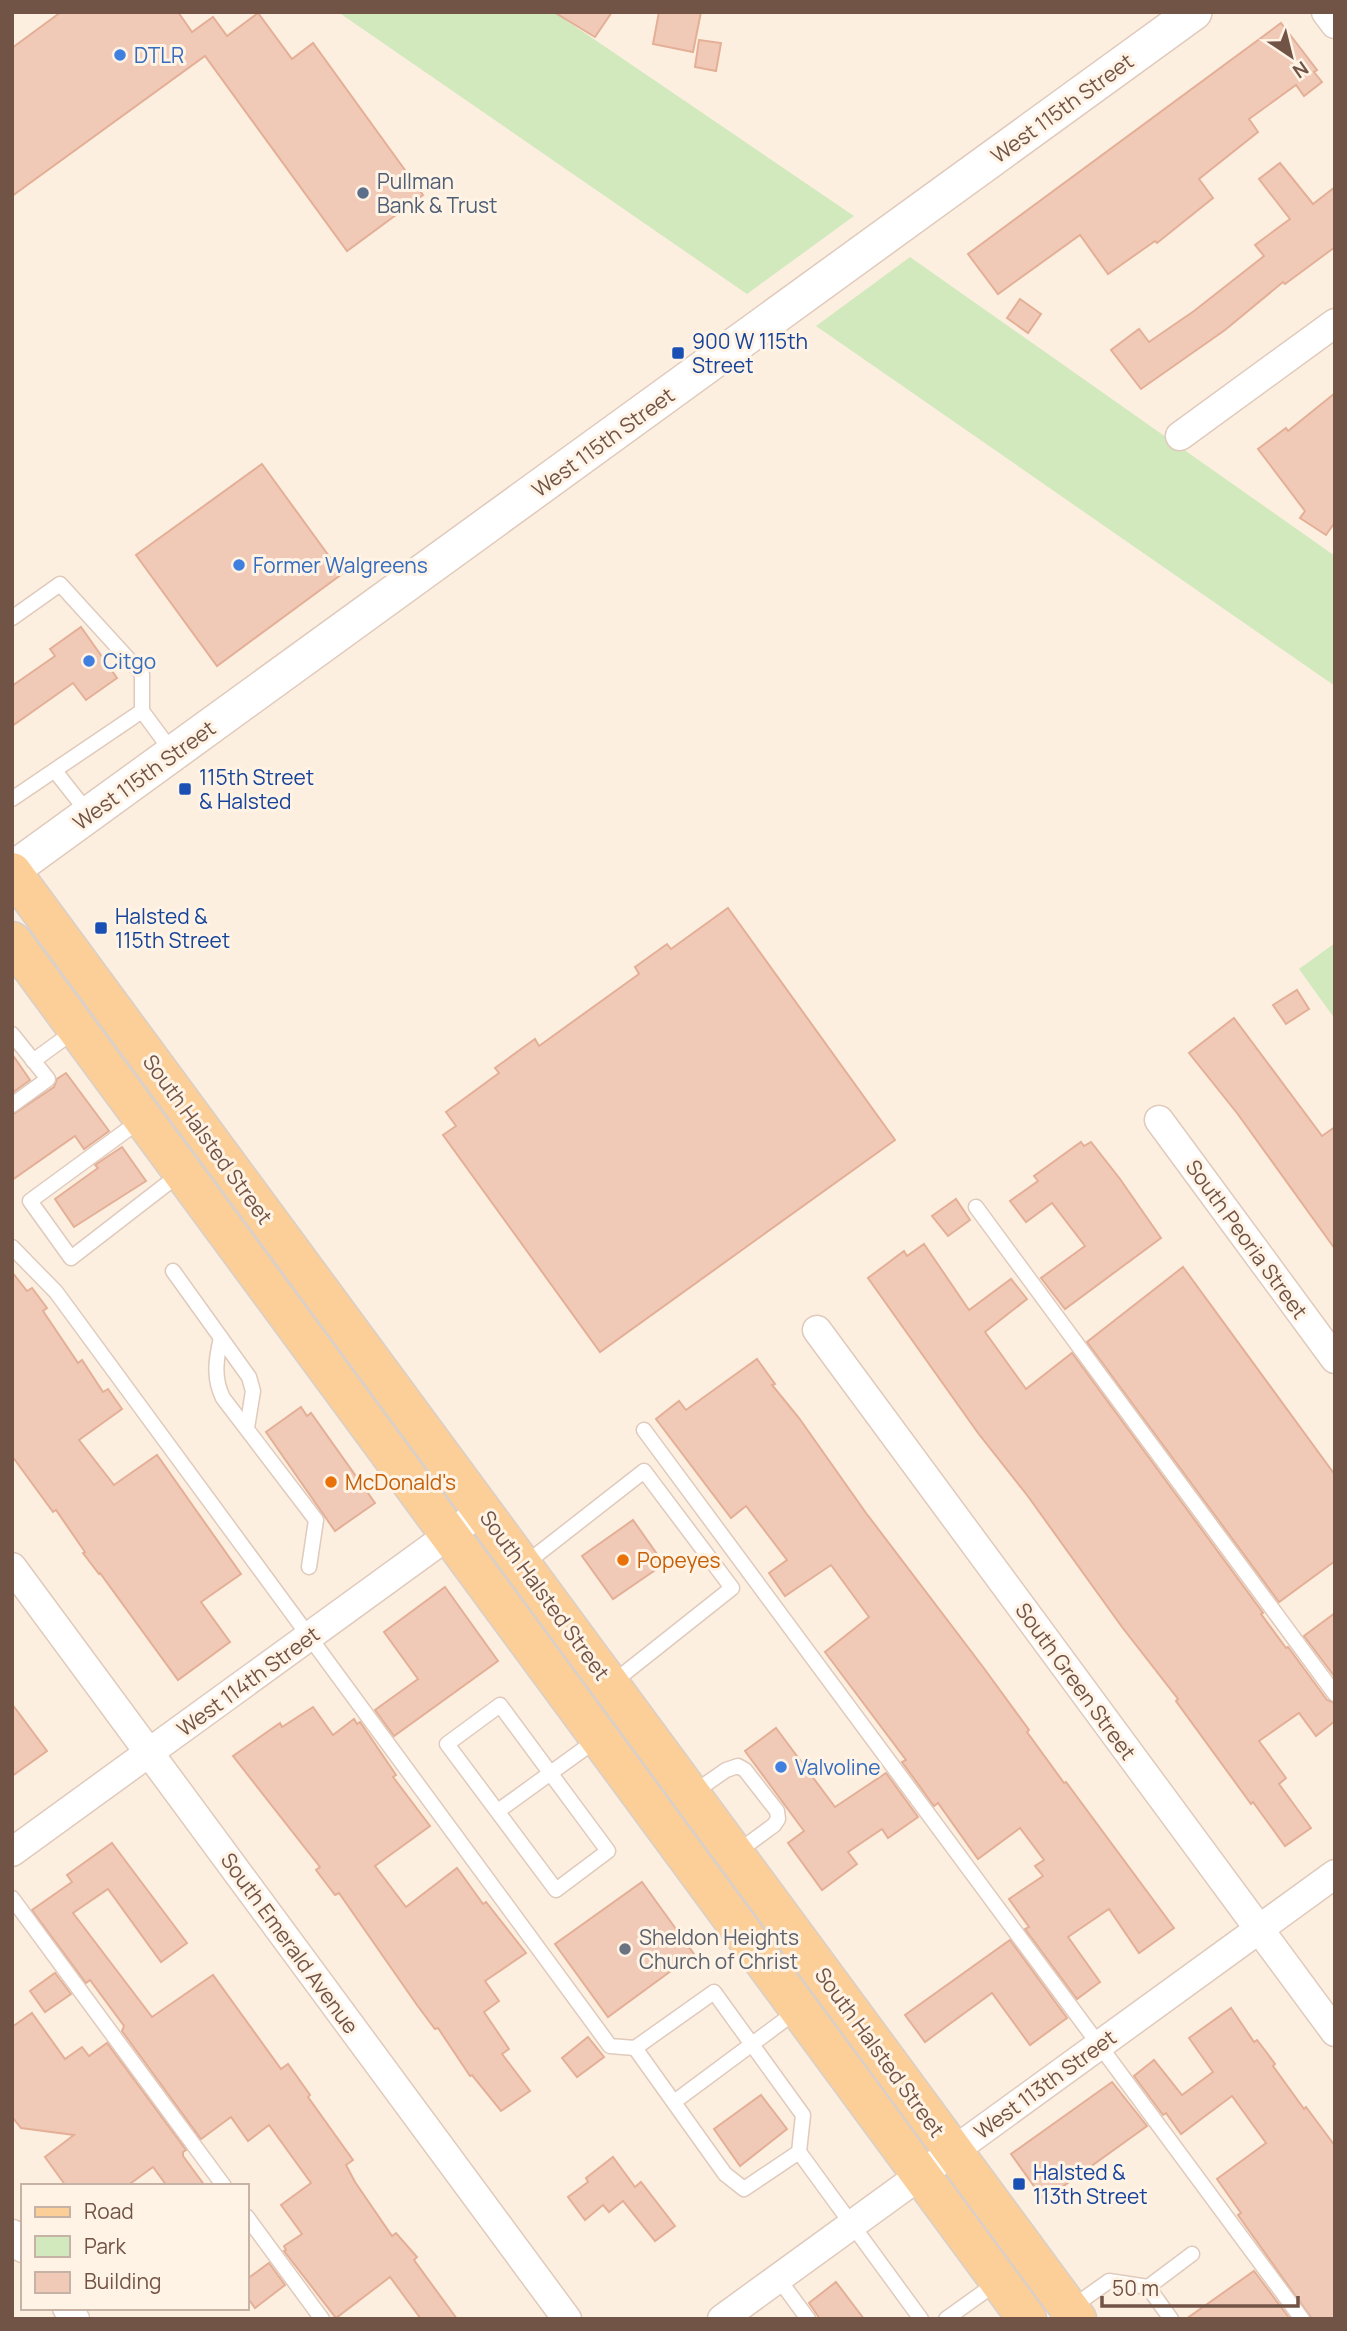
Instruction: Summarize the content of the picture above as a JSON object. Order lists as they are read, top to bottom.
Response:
{
  "streets": {
    "main road": ["South Halsted Street"],
    "street": [
      "West 115th Street",
      "South Peoria Street",
      "West 114th Street",
      "South Green Street",
      "South Emerald Avenue",
      "West 113th Street"
    ]
  },
  "crossings": [
    ["West 115th Street", "South Halsted Street"],
    ["South Halsted Street", "West 114th Street"],
    ["South Halsted Street", "West 113th Street"],
    ["West 114th Street", "South Emerald Avenue"],
    ["South Green Street", "West 113th Street"]
  ],
  "places": {
    "other": [
      "DTLR",
      "Pullman Bank & Trust",
      "Former Walgreens",
      "Citgo",
      "McDonald's",
      "Popeyes",
      "Valvoline",
      "Sheldon Heights Church of Christ"
    ],
    "transit": [
      "900 W 115th Street",
      "115th Street & Halsted",
      "Halsted & 115th Street",
      "Halsted & 113th Street"
    ]
  },
  "legend": ["Road", "Park", "Building"],
  "scale_bar": "50 m",
  "north": "bottom right"
}
